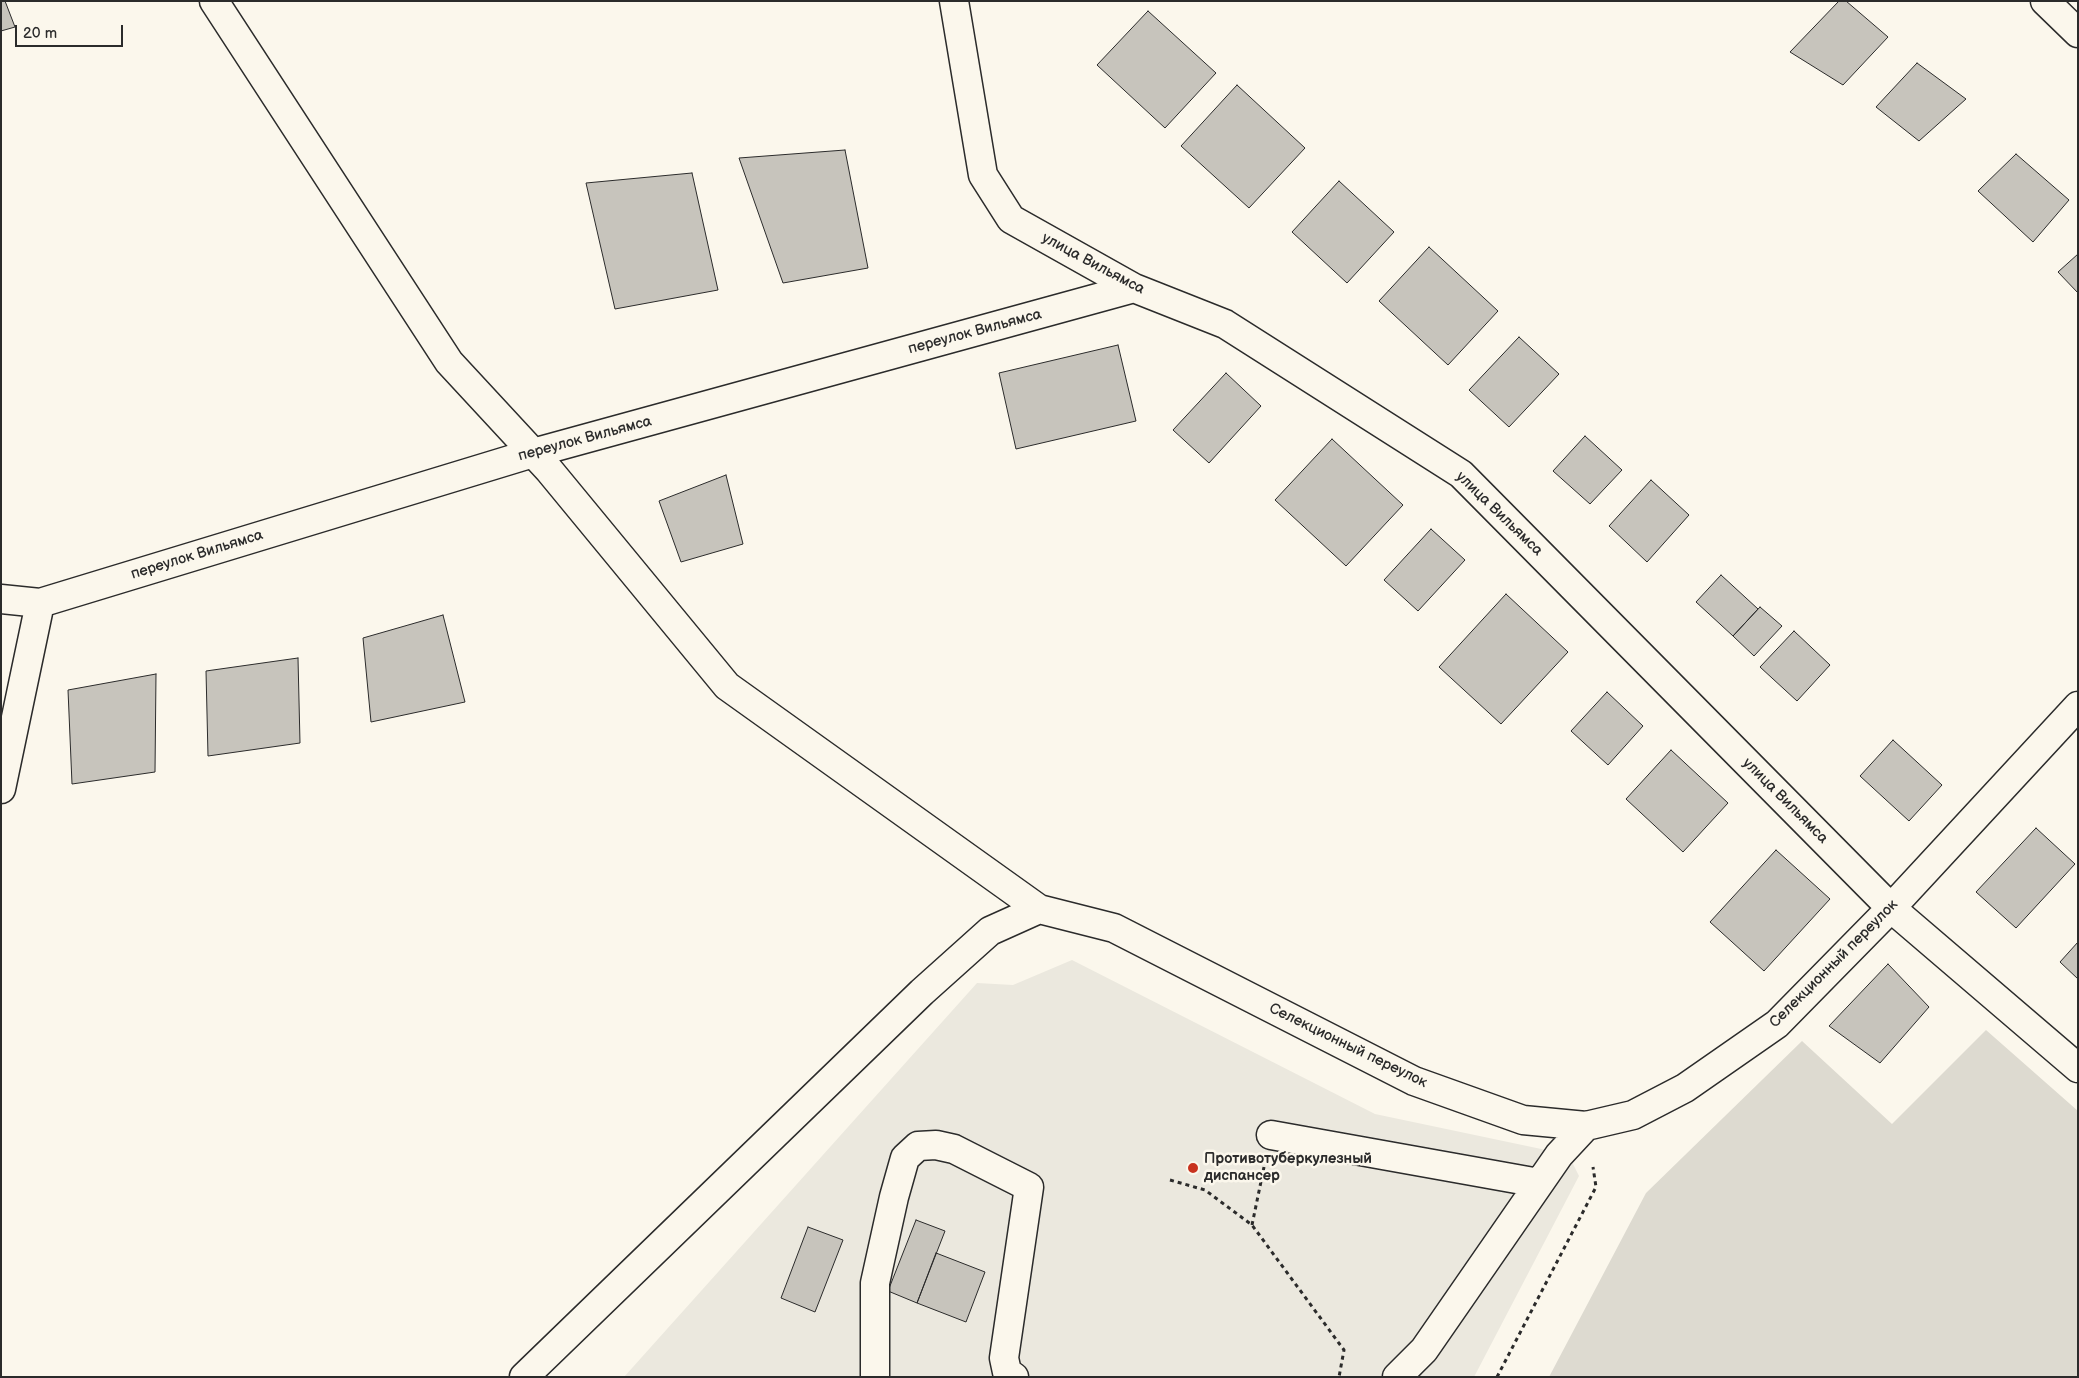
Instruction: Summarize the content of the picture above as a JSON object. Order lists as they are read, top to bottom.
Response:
{
  "streets": {
    "street": ["улица Вильямса", "переулок Вильямса", "Селекционный переулок"]
  },
  "crossings": [
    ["улица Вильямса", "переулок Вильямса"],
    ["улица Вильямса", "Селекционный переулок"]
  ],
  "places": ["Противотуберкулезный диспансер"],
  "scale_bar": "20 m"
}
